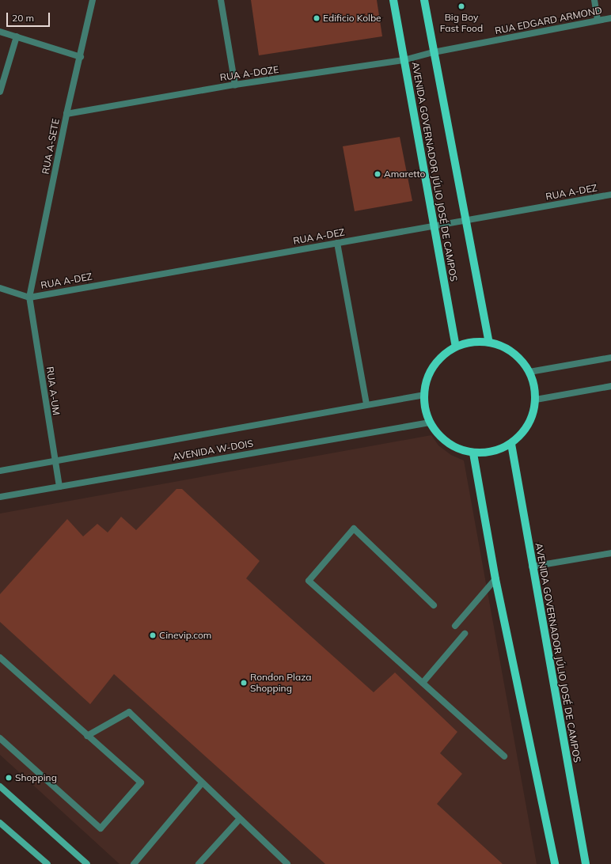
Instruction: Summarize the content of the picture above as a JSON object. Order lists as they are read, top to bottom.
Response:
{
  "streets": {
    "main road": ["AVENIDA GOVERNADOR JÚLIO JOSÉ DE CAMPOS"],
    "street": [
      "RUA EDGARD ARMOND",
      "RUA A-DOZE",
      "RUA A-SETE",
      "RUA A-DEZ",
      "RUA A-UM",
      "AVENIDA W-DOIS"
    ]
  },
  "crossings": [
    ["RUA EDGARD ARMOND", "RUA A-DOZE"],
    ["RUA A-DOZE", "RUA A-SETE"],
    ["RUA A-DOZE", "AVENIDA GOVERNADOR JÚLIO JOSÉ DE CAMPOS"],
    ["RUA A-SETE", "RUA A-DEZ"],
    ["RUA A-SETE", "RUA A-UM"],
    ["AVENIDA GOVERNADOR JÚLIO JOSÉ DE CAMPOS", "RUA A-DEZ"],
    ["AVENIDA GOVERNADOR JÚLIO JOSÉ DE CAMPOS", "AVENIDA W-DOIS"],
    ["RUA A-DEZ", "RUA A-UM"],
    ["RUA A-UM", "AVENIDA W-DOIS"]
  ],
  "places": [
    "Big Boy Fast Food",
    "Edificio Kolbe",
    "Amaretto",
    "Cinevip.com",
    "Rondon Plaza Shopping",
    "Shopping"
  ],
  "scale_bar": "20 m"
}
